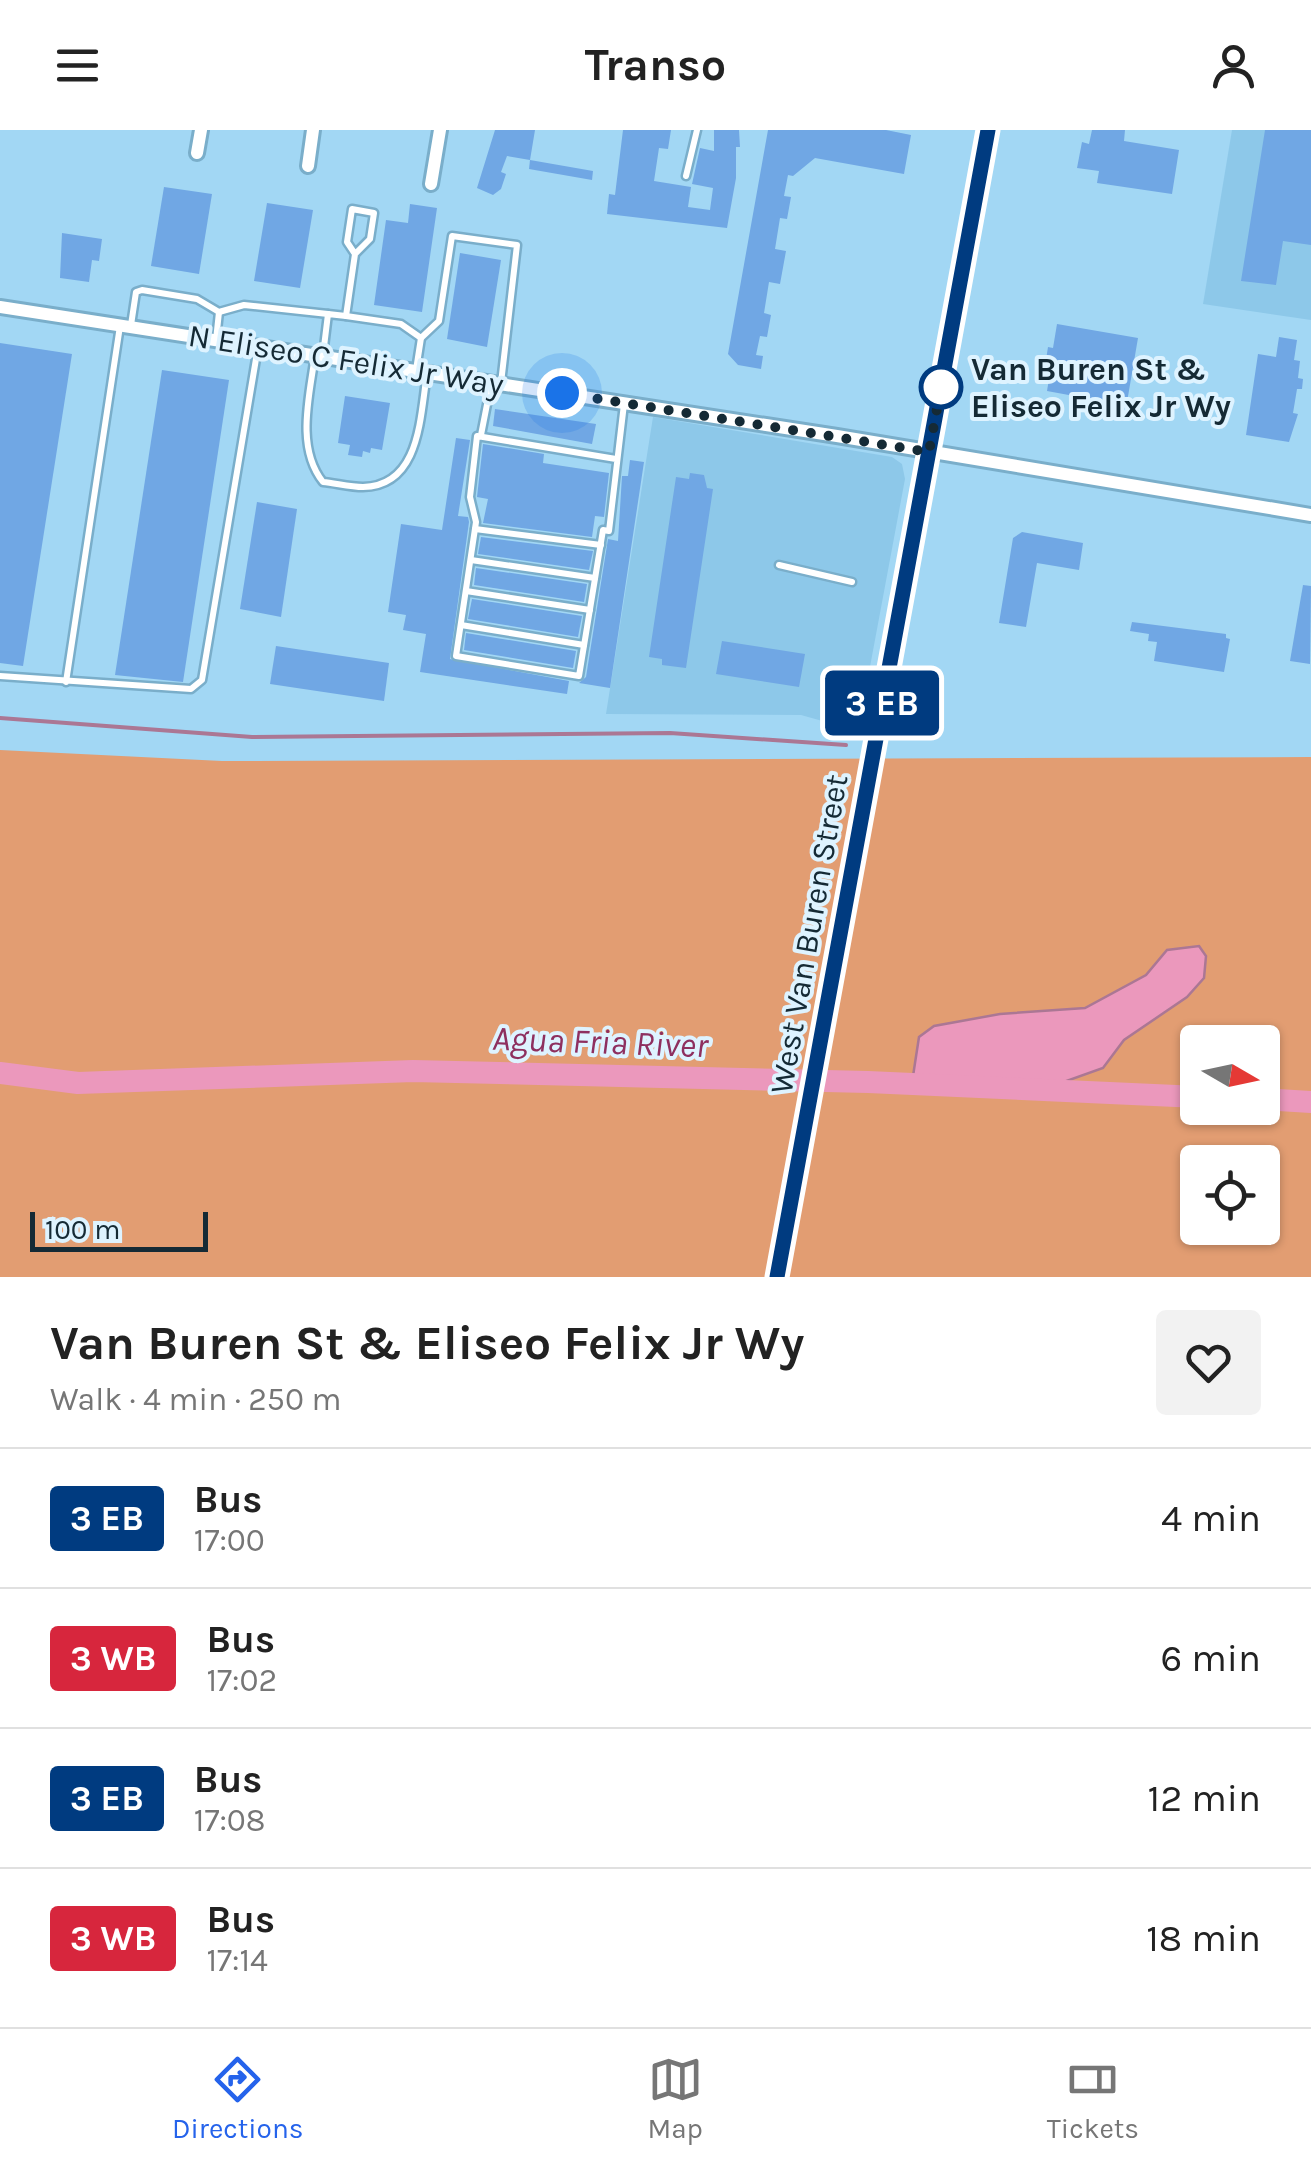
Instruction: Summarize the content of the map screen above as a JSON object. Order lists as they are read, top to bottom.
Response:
{
  "streets": {
    "main road": ["West Van Buren Street"],
    "street": ["N Eliseo C Felix Jr Way"]
  },
  "crossings": [
    ["N Eliseo C Felix Jr Way", "West Van Buren Street"]
  ],
  "water": ["Agua Fria River"],
  "places": ["Van Buren St & Eliseo Felix Jr Wy"],
  "scale_bar": "100 m",
  "north": "right",
  "page": {
    "header": "Transo",
    "on_map": "3 EB",
    "scale": "100 m",
    "heading": ["Van Buren St & Eliseo Felix Jr Wy", "Walk · 4 min · 250 m"],
    "list": [
      {
        "mark": "3 EB",
        "name": "Bus",
        "note": "17:00",
        "value": "4 min"
      },
      {
        "mark": "3 WB",
        "name": "Bus",
        "note": "17:02",
        "value": "6 min"
      },
      {
        "mark": "3 EB",
        "name": "Bus",
        "note": "17:08",
        "value": "12 min"
      },
      {
        "mark": "3 WB",
        "name": "Bus",
        "note": "17:14",
        "value": "18 min"
      }
    ],
    "tabs": ["Directions", "Map", "Tickets"]
  }
}
